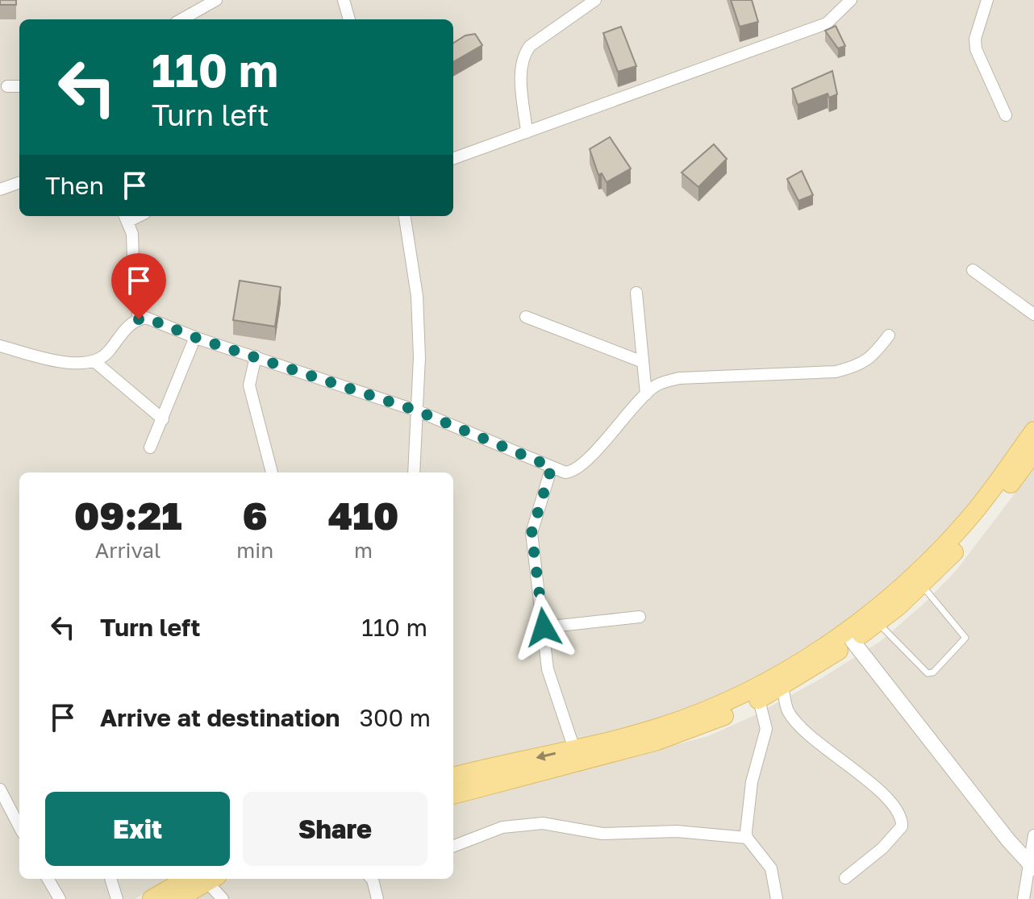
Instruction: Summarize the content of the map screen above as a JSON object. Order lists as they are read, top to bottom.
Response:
{
  "page": {
    "turn": ["110 m", "Turn left"],
    "then": "Then",
    "eta": [
      "09:21",
      "Arrival",
      "6",
      "min",
      "410",
      "m"
    ],
    "list": [
      {
        "name": "Turn left",
        "value": "110 m"
      },
      {
        "name": "Arrive at destination",
        "value": "300 m"
      }
    ],
    "buttons": ["Exit", "Share"]
  }
}
